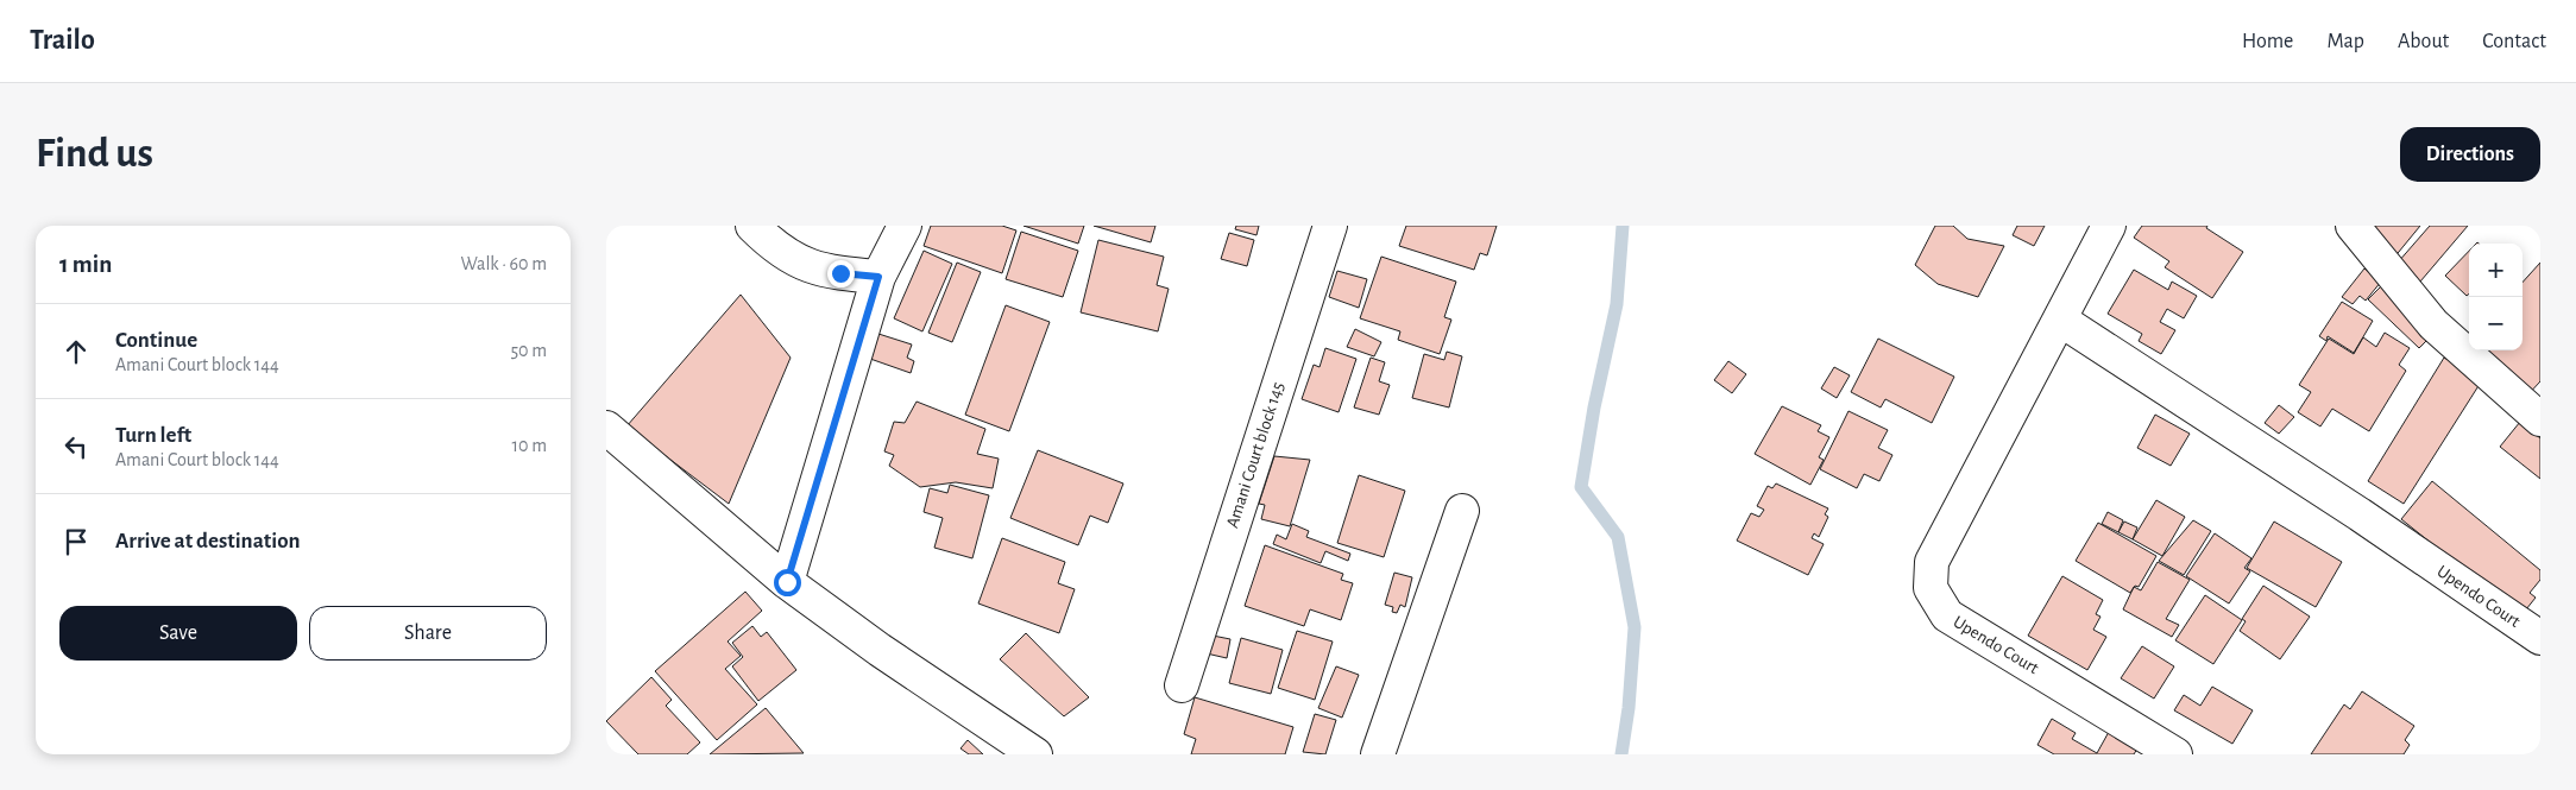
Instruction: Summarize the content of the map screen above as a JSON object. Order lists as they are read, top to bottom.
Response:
{
  "streets": {
    "street": ["Amani Court block 145", "Upendo Court"]
  },
  "page": {
    "header": "Trailo",
    "nav": [
      "Home",
      "Map",
      "About",
      "Contact"
    ],
    "buttons": [
      "Directions",
      ["Save", "Share"]
    ],
    "title": "Find us",
    "heading": ["1 min", "Walk · 60 m"],
    "map_buttons": ["+", "−"],
    "list": [
      ["Continue", "Amani Court block 144", "50 m"],
      ["Turn left", "Amani Court block 144", "10 m"],
      "Arrive at destination"
    ]
  }
}
